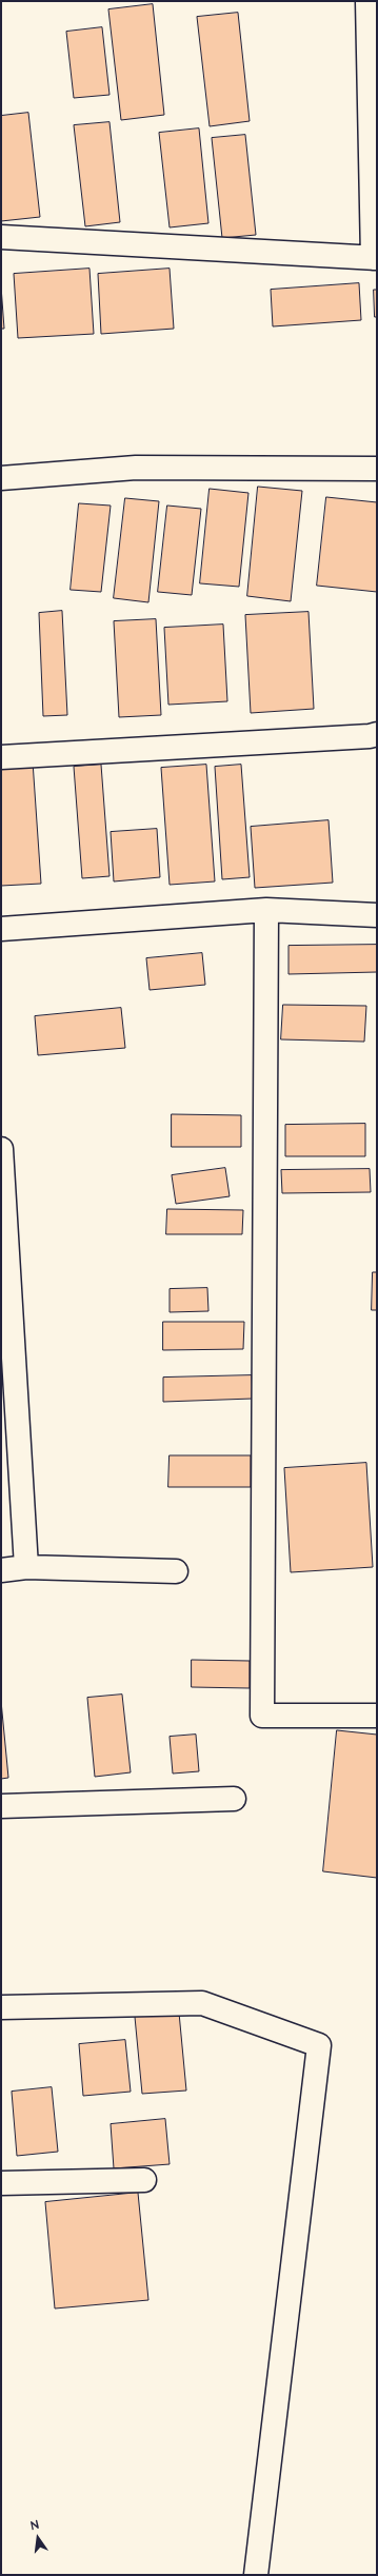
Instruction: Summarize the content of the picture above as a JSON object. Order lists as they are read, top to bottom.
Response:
{
  "north": "top"
}
